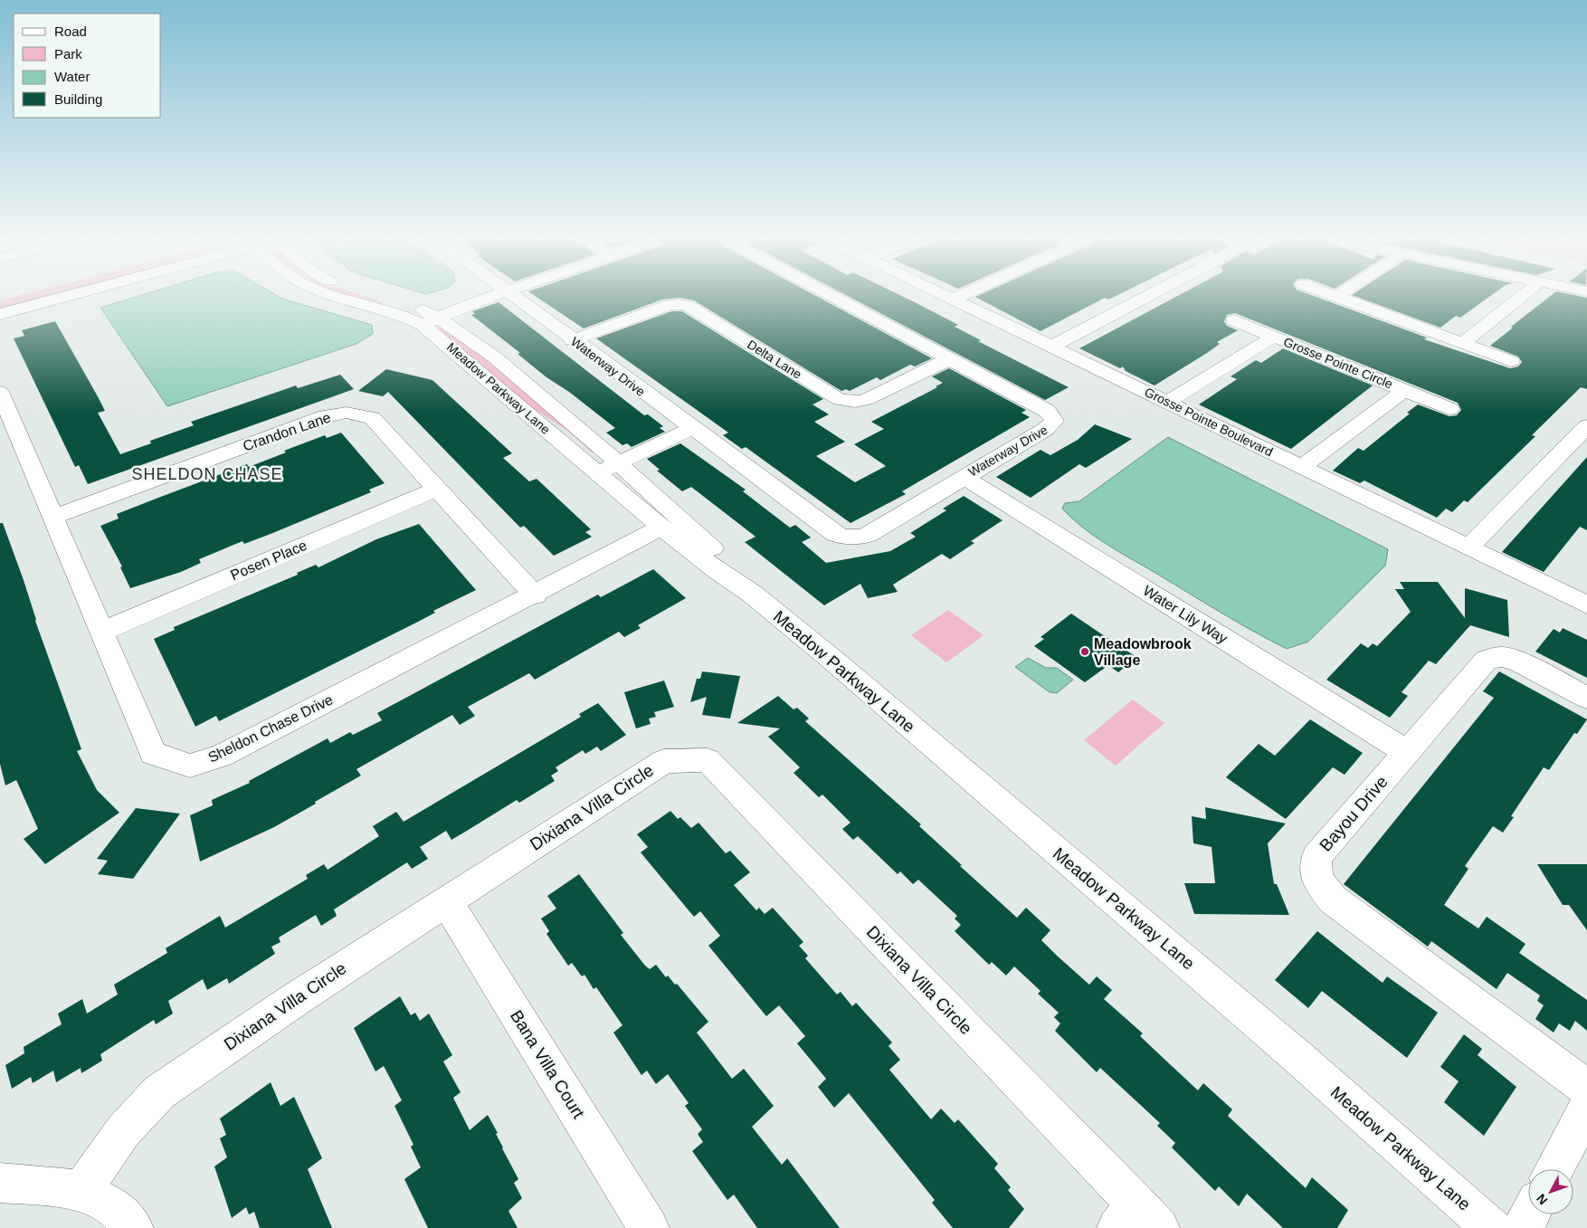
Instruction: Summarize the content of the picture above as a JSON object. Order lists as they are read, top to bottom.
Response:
{
  "streets": {
    "street": [
      "Delta Lane",
      "Grosse Pointe Circle",
      "Waterway Drive",
      "Meadow Parkway Lane",
      "Grosse Pointe Boulevard",
      "Crandon Lane",
      "Posen Place",
      "Water Lily Way",
      "Sheldon Chase Drive",
      "Dixiana Villa Circle",
      "Bayou Drive",
      "Bana Villa Court"
    ]
  },
  "crossings": [
    ["Delta Lane", "Waterway Drive"],
    ["Grosse Pointe Circle", "Grosse Pointe Boulevard"],
    ["Waterway Drive", "Water Lily Way"],
    ["Meadow Parkway Lane", "Sheldon Chase Drive"],
    ["Crandon Lane", "Posen Place"],
    ["Crandon Lane", "Sheldon Chase Drive"],
    ["Posen Place", "Sheldon Chase Drive"],
    ["Water Lily Way", "Bayou Drive"],
    ["Dixiana Villa Circle", "Bana Villa Court"]
  ],
  "districts": ["SHELDON CHASE"],
  "places": ["Meadowbrook Village"],
  "legend": [
    "Road",
    "Park",
    "Water",
    "Building"
  ],
  "north": "bottom left"
}
